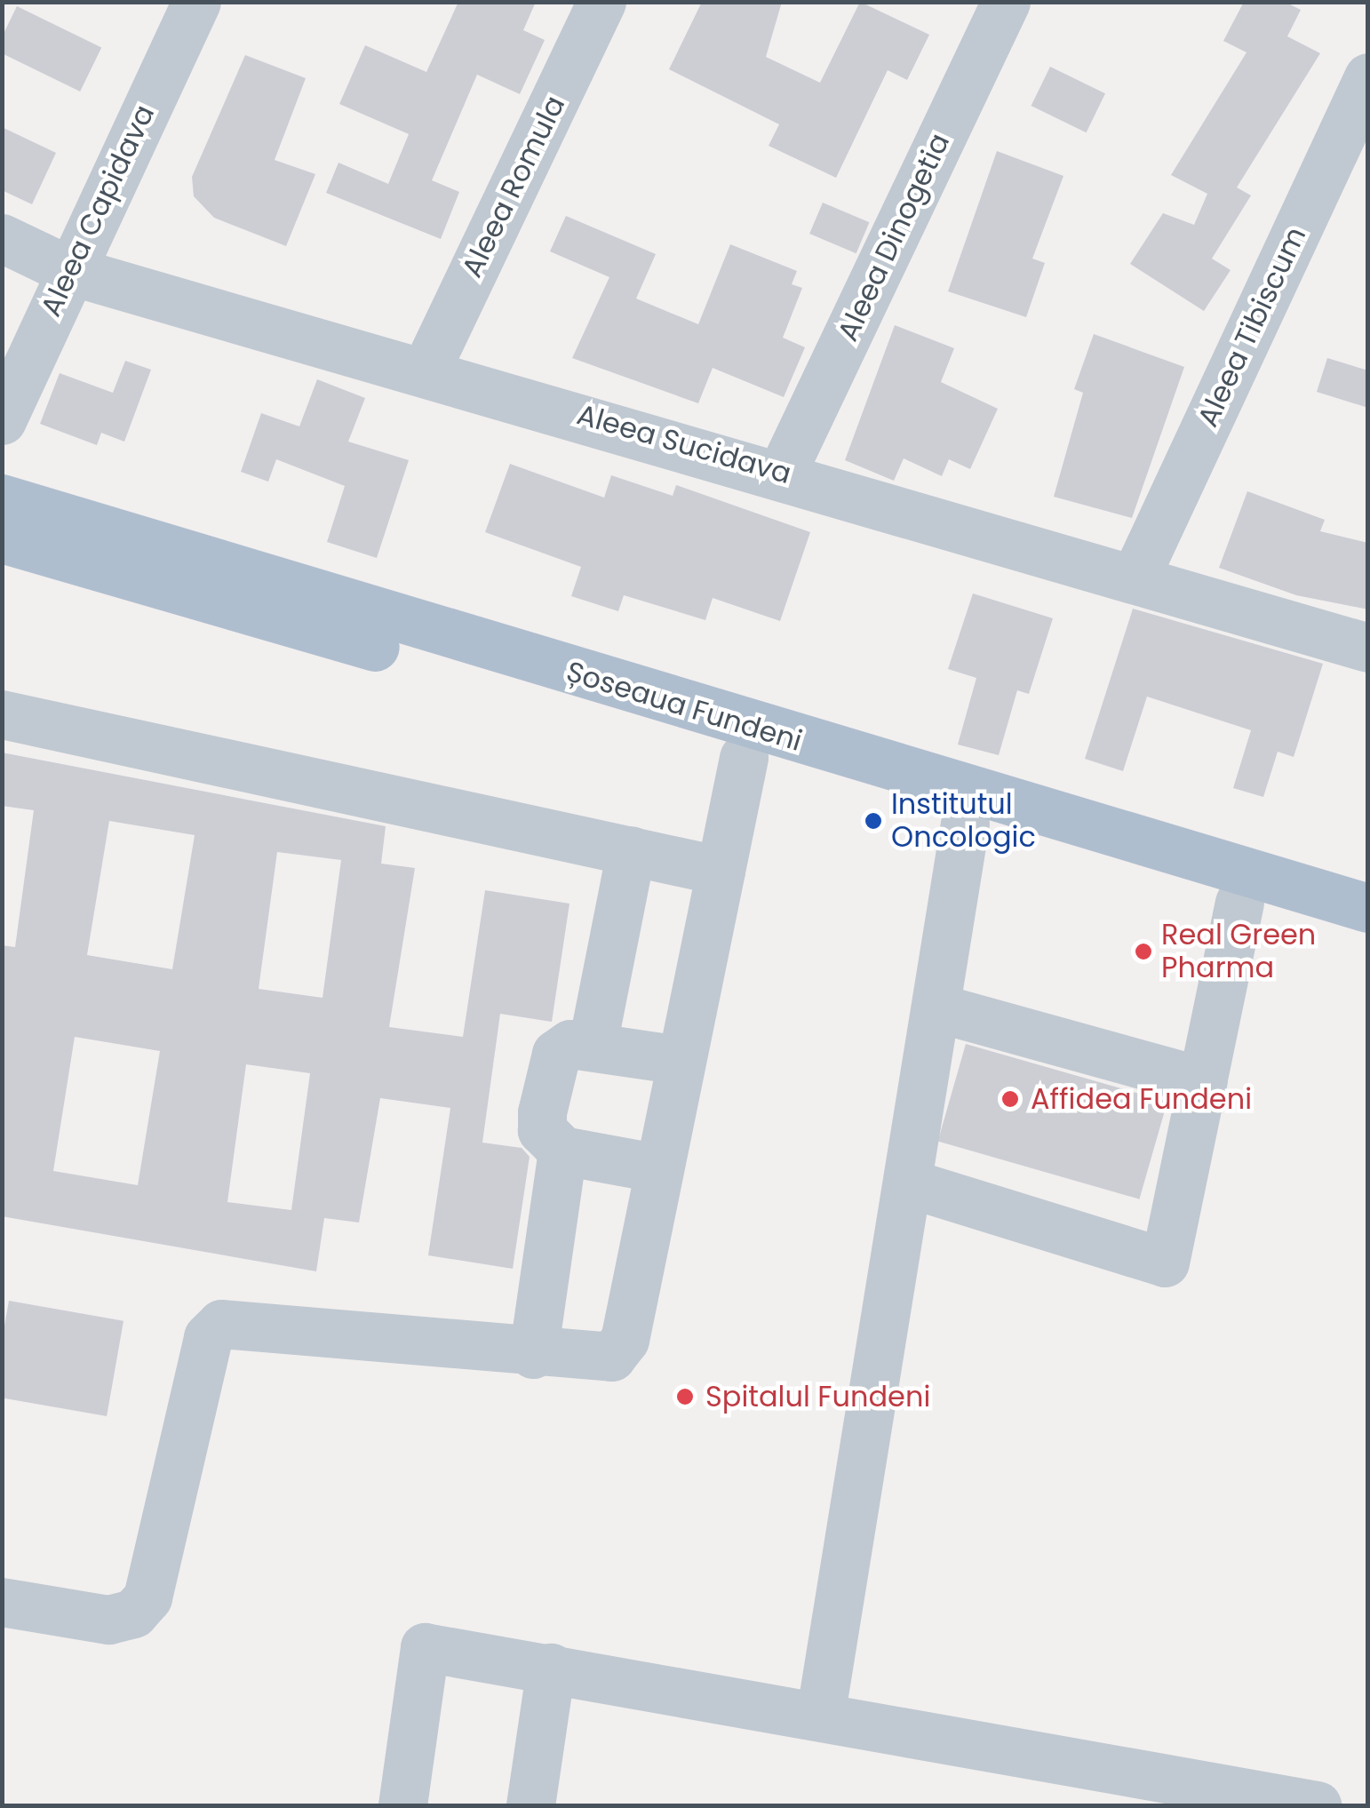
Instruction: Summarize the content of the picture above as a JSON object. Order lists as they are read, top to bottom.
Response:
{
  "streets": {
    "main road": ["Șoseaua Fundeni"],
    "street": [
      "Aleea Romula",
      "Aleea Capidava",
      "Aleea Dinogetia",
      "Aleea Tibiscum",
      "Aleea Sucidava"
    ]
  },
  "crossings": [
    ["Aleea Romula", "Aleea Sucidava"],
    ["Aleea Capidava", "Aleea Sucidava"],
    ["Aleea Dinogetia", "Aleea Sucidava"],
    ["Aleea Tibiscum", "Aleea Sucidava"]
  ],
  "places": [
    "Institutul Oncologic",
    "Real Green Pharma",
    "Affidea Fundeni",
    "Spitalul Fundeni"
  ]
}
